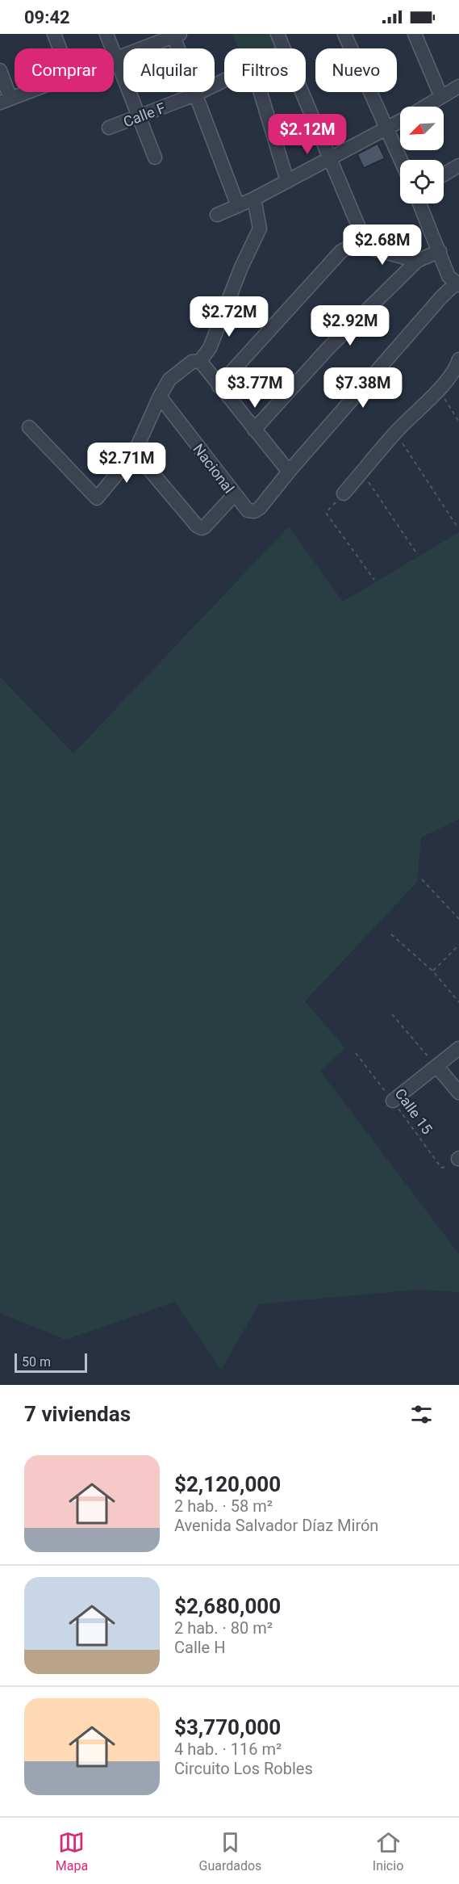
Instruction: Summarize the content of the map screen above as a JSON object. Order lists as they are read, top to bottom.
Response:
{
  "streets": {
    "street": ["Calle F", "Nacional"],
    "path": ["Calle 15"]
  },
  "scale_bar": "50 m",
  "north": "bottom left",
  "page": {
    "status": "09:42",
    "chip": [
      "Comprar",
      "Alquilar",
      "Filtros",
      "Nuevo"
    ],
    "price": [
      "$2.12M",
      "$2.68M",
      "$2.72M",
      "$2.92M",
      "$3.77M",
      "$7.38M",
      "$2.71M"
    ],
    "scale": "50 m",
    "heading": "7 viviendas",
    "list": [
      {
        "name": "$2,120,000",
        "note": "2 hab. · 58 m² · Avenida Salvador Díaz Mirón"
      },
      {
        "name": "$2,680,000",
        "note": "2 hab. · 80 m² · Calle H"
      },
      {
        "name": "$3,770,000",
        "note": "4 hab. · 116 m² · Circuito Los Robles"
      }
    ],
    "tabs": ["Mapa", "Guardados", "Inicio"]
  }
}
